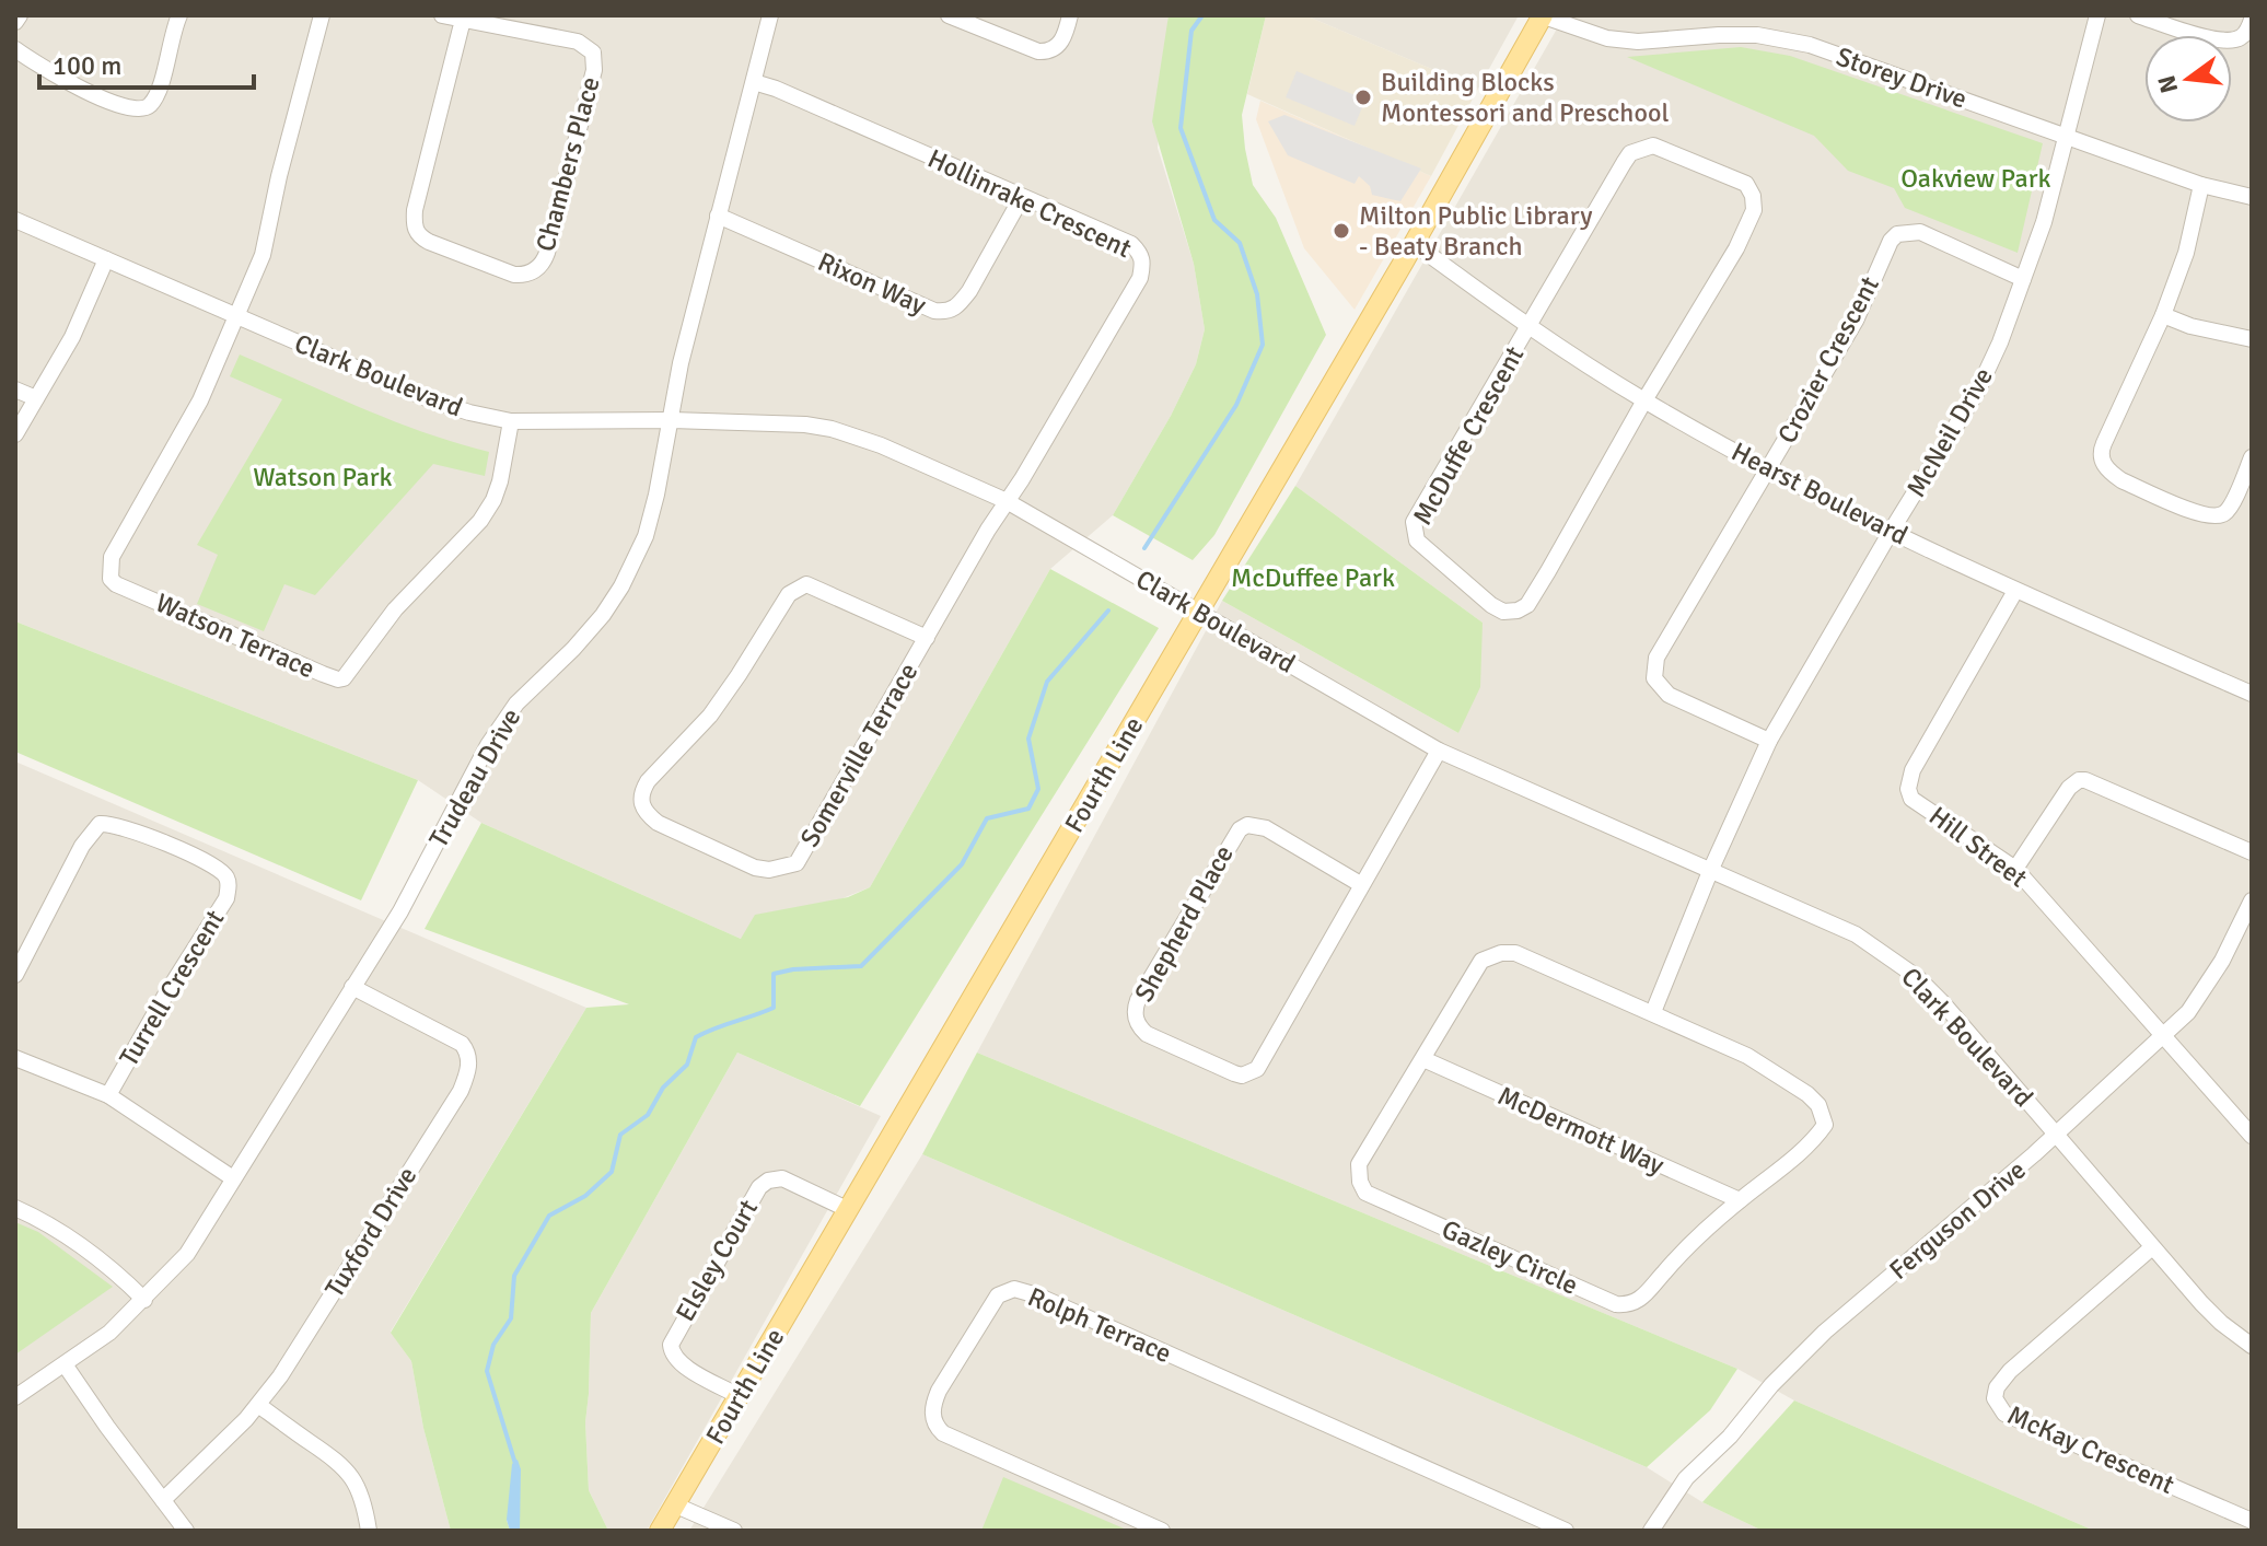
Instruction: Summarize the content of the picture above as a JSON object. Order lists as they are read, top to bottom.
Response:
{
  "streets": {
    "main road": ["Fourth Line"],
    "street": [
      "Storey Drive",
      "Chambers Place",
      "Hollinrake Crescent",
      "Rixon Way",
      "Crozier Crescent",
      "Clark Boulevard",
      "McNeil Drive",
      "McDuffe Crescent",
      "Hearst Boulevard",
      "Watson Terrace",
      "Somerville Terrace",
      "Trudeau Drive",
      "Hill Street",
      "Shepherd Place",
      "Turrell Crescent",
      "McDermott Way",
      "Ferguson Drive",
      "Tuxford Drive",
      "Gazley Circle",
      "Elsley Court",
      "Rolph Terrace",
      "McKay Crescent"
    ]
  },
  "crossings": [
    ["Storey Drive", "McNeil Drive"],
    ["Storey Drive", "Fourth Line"],
    ["Hollinrake Crescent", "Rixon Way"],
    ["Hollinrake Crescent", "Clark Boulevard"],
    ["Hollinrake Crescent", "Somerville Terrace"],
    ["Hollinrake Crescent", "Trudeau Drive"],
    ["Rixon Way", "Trudeau Drive"],
    ["Crozier Crescent", "McNeil Drive"],
    ["Crozier Crescent", "Hearst Boulevard"],
    ["Clark Boulevard", "McNeil Drive"],
    ["Clark Boulevard", "Watson Terrace"],
    ["Clark Boulevard", "Somerville Terrace"],
    ["Clark Boulevard", "Fourth Line"],
    ["Clark Boulevard", "Trudeau Drive"],
    ["Clark Boulevard", "Shepherd Place"],
    ["Clark Boulevard", "Ferguson Drive"],
    ["Clark Boulevard", "McKay Crescent"],
    ["McNeil Drive", "Hearst Boulevard"],
    ["McDuffe Crescent", "Hearst Boulevard"],
    ["Hearst Boulevard", "Fourth Line"],
    ["Hearst Boulevard", "Hill Street"],
    ["Fourth Line", "Elsley Court"],
    ["Trudeau Drive", "Tuxford Drive"],
    ["Hill Street", "Ferguson Drive"],
    ["McDermott Way", "Gazley Circle"]
  ],
  "parks": ["Oakview Park", "Watson Park", "McDuffee Park"],
  "places": ["Building Blocks Montessori and Preschool", "Milton Public Library - Beaty Branch"],
  "scale_bar": "100 m",
  "north": "left"
}
